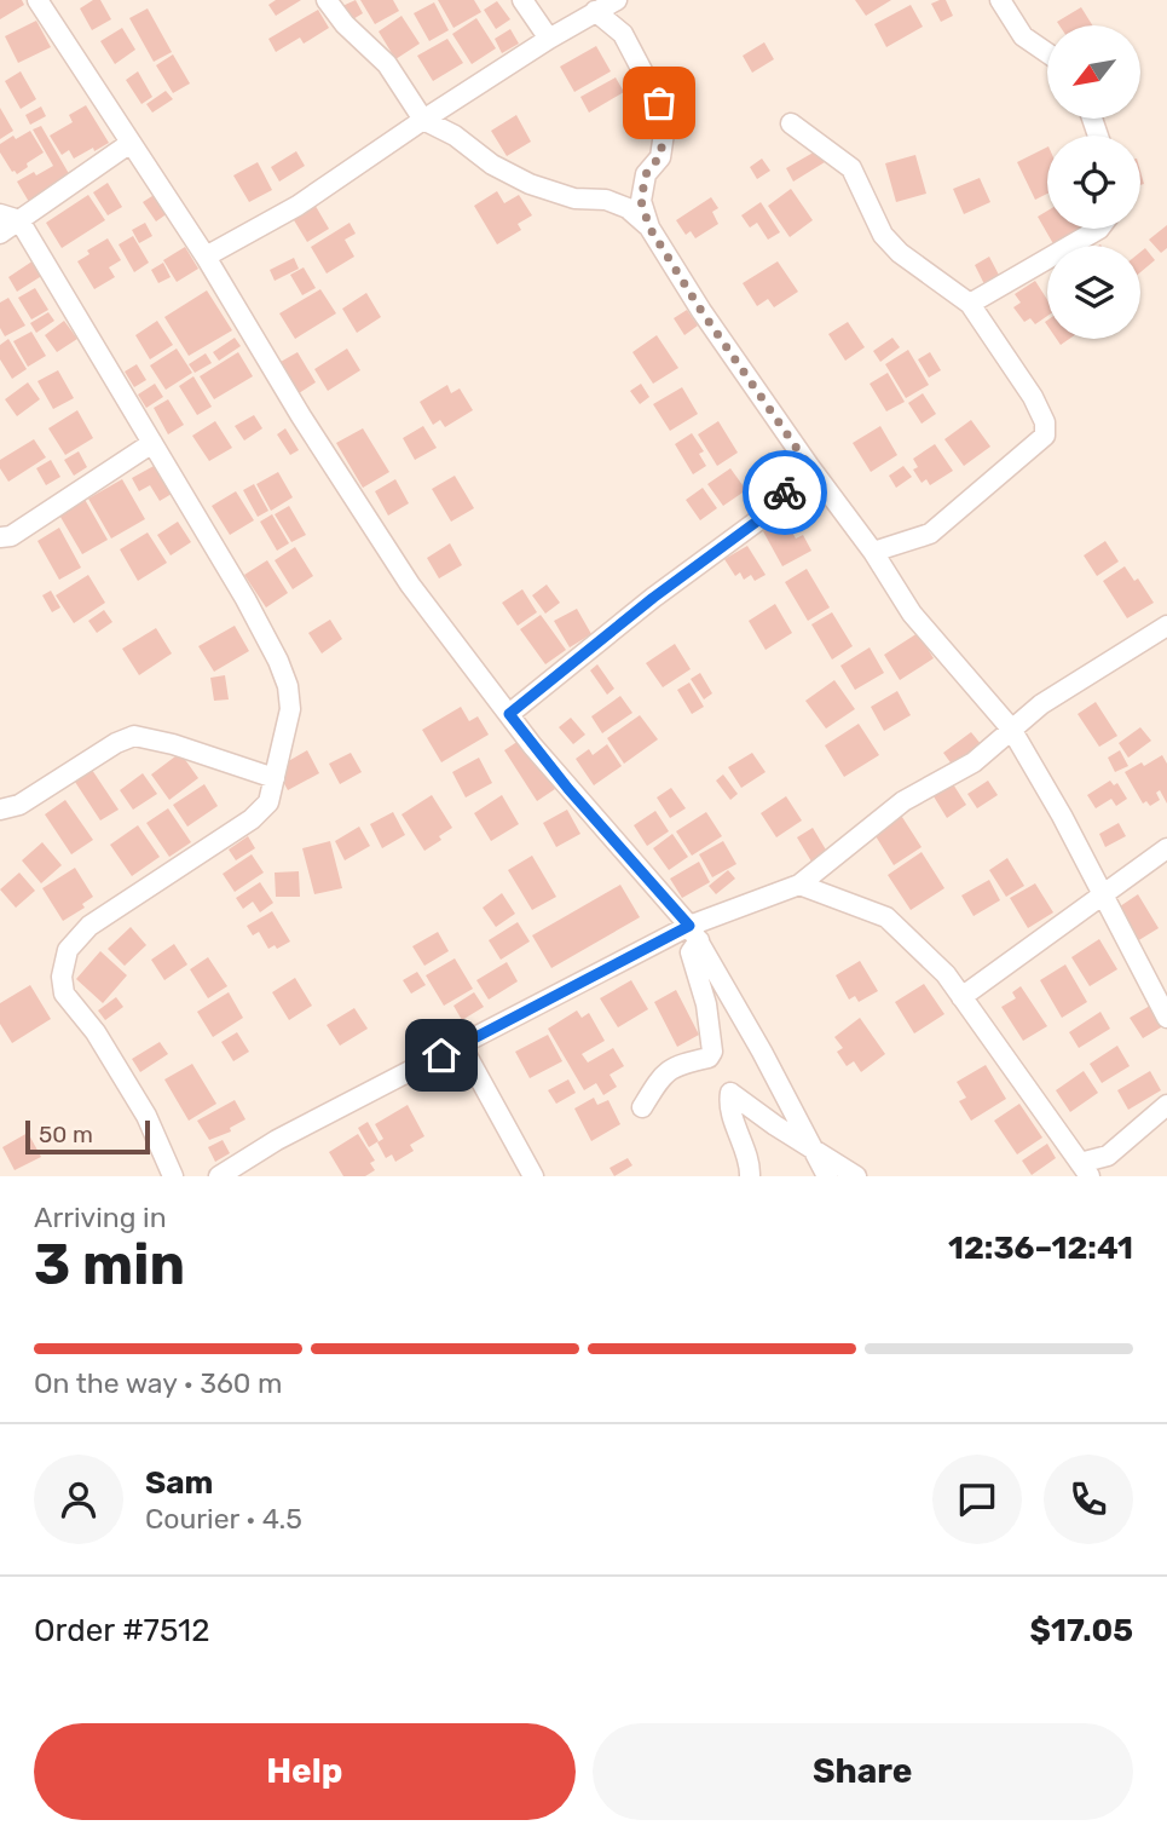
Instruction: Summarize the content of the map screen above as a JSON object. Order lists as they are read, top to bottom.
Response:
{
  "scale_bar": "50 m",
  "north": "bottom left",
  "page": {
    "scale": "50 m",
    "heading": ["3 min", "Arriving in", "12:36–12:41"],
    "panel": [
      "Sam",
      "Courier · 4.5",
      "Order #7512",
      "$17.05"
    ],
    "bar": "On the way · 360 m",
    "buttons": ["Help", "Share"]
  }
}
